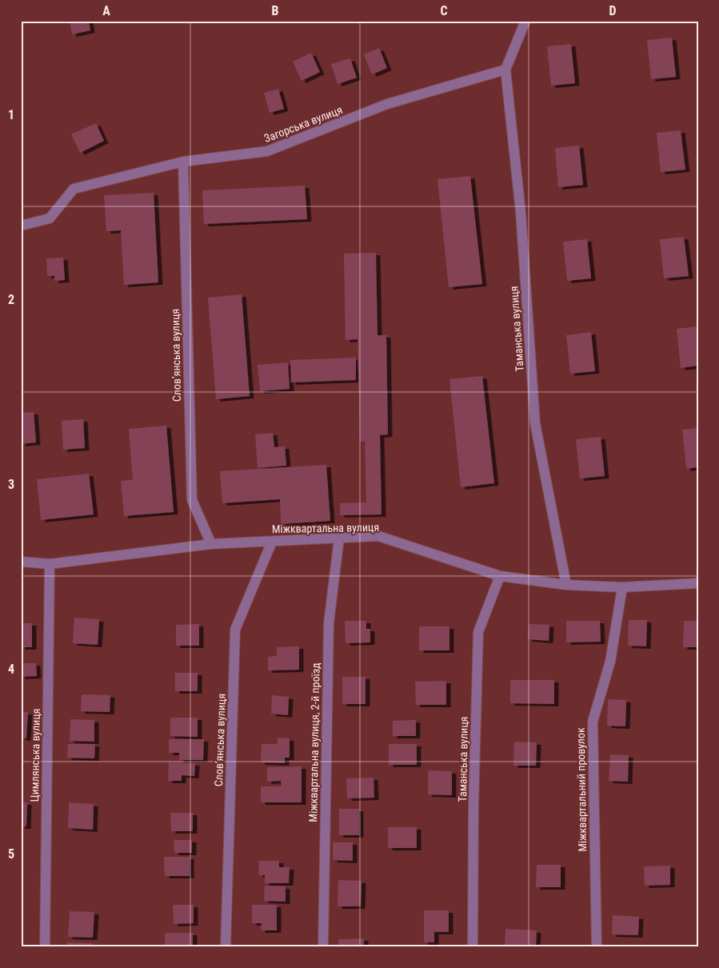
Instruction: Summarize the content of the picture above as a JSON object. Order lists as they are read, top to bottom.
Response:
{
  "streets": {
    "street": [
      "Загорська вулиця",
      "Таманська вулиця",
      "Слов’янська вулиця",
      "Міжквартальна вулиця",
      "Міжквартальна вулиця, 2-й проїзд",
      "Цимлянська вулиця",
      "Міжквартальний провулок"
    ]
  },
  "crossings": [
    ["Загорська вулиця", "Таманська вулиця"],
    ["Загорська вулиця", "Слов’янська вулиця"],
    ["Таманська вулиця", "Міжквартальна вулиця"],
    ["Слов’янська вулиця", "Міжквартальна вулиця"],
    ["Міжквартальна вулиця", "Міжквартальна вулиця, 2-й проїзд"],
    ["Міжквартальна вулиця", "Цимлянська вулиця"],
    ["Міжквартальна вулиця", "Міжквартальний провулок"]
  ],
  "grid": {
    "columns": [
      "A",
      "B",
      "C",
      "D"
    ],
    "rows": [
      "1",
      "2",
      "3",
      "4",
      "5"
    ]
  }
}
